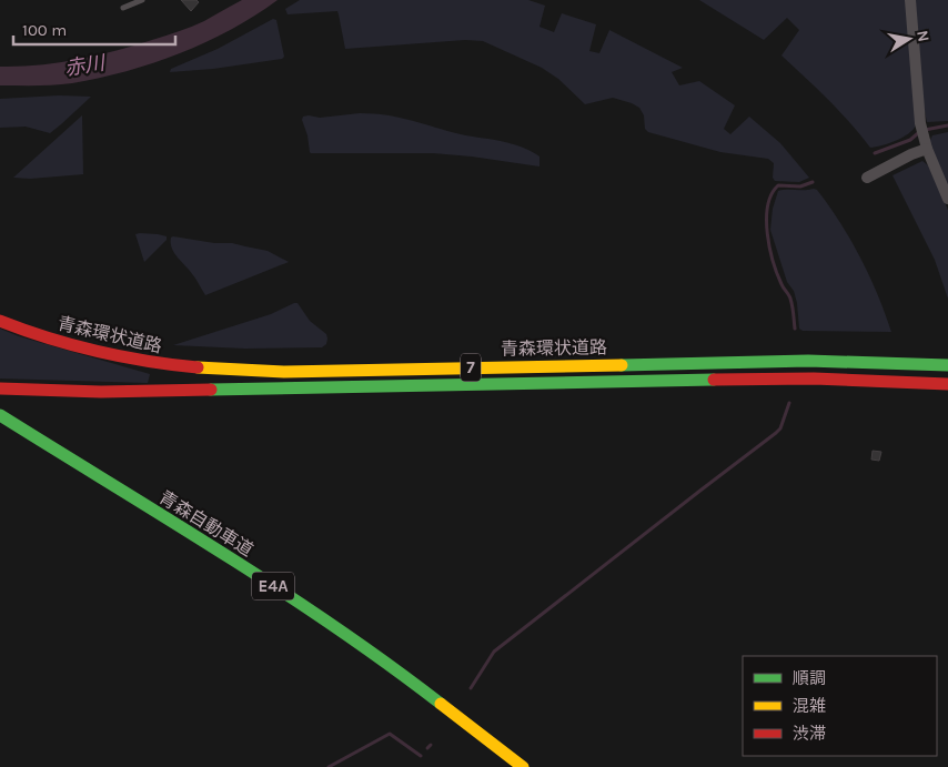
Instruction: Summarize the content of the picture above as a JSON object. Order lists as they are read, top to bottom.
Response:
{
  "streets": {
    "highway": [
      "青森環状道路",
      "7",
      "青森自動車道",
      "E4A"
    ]
  },
  "water": ["赤川"],
  "legend": ["順調", "混雑", "渋滞"],
  "scale_bar": "100 m",
  "north": "right"
}
